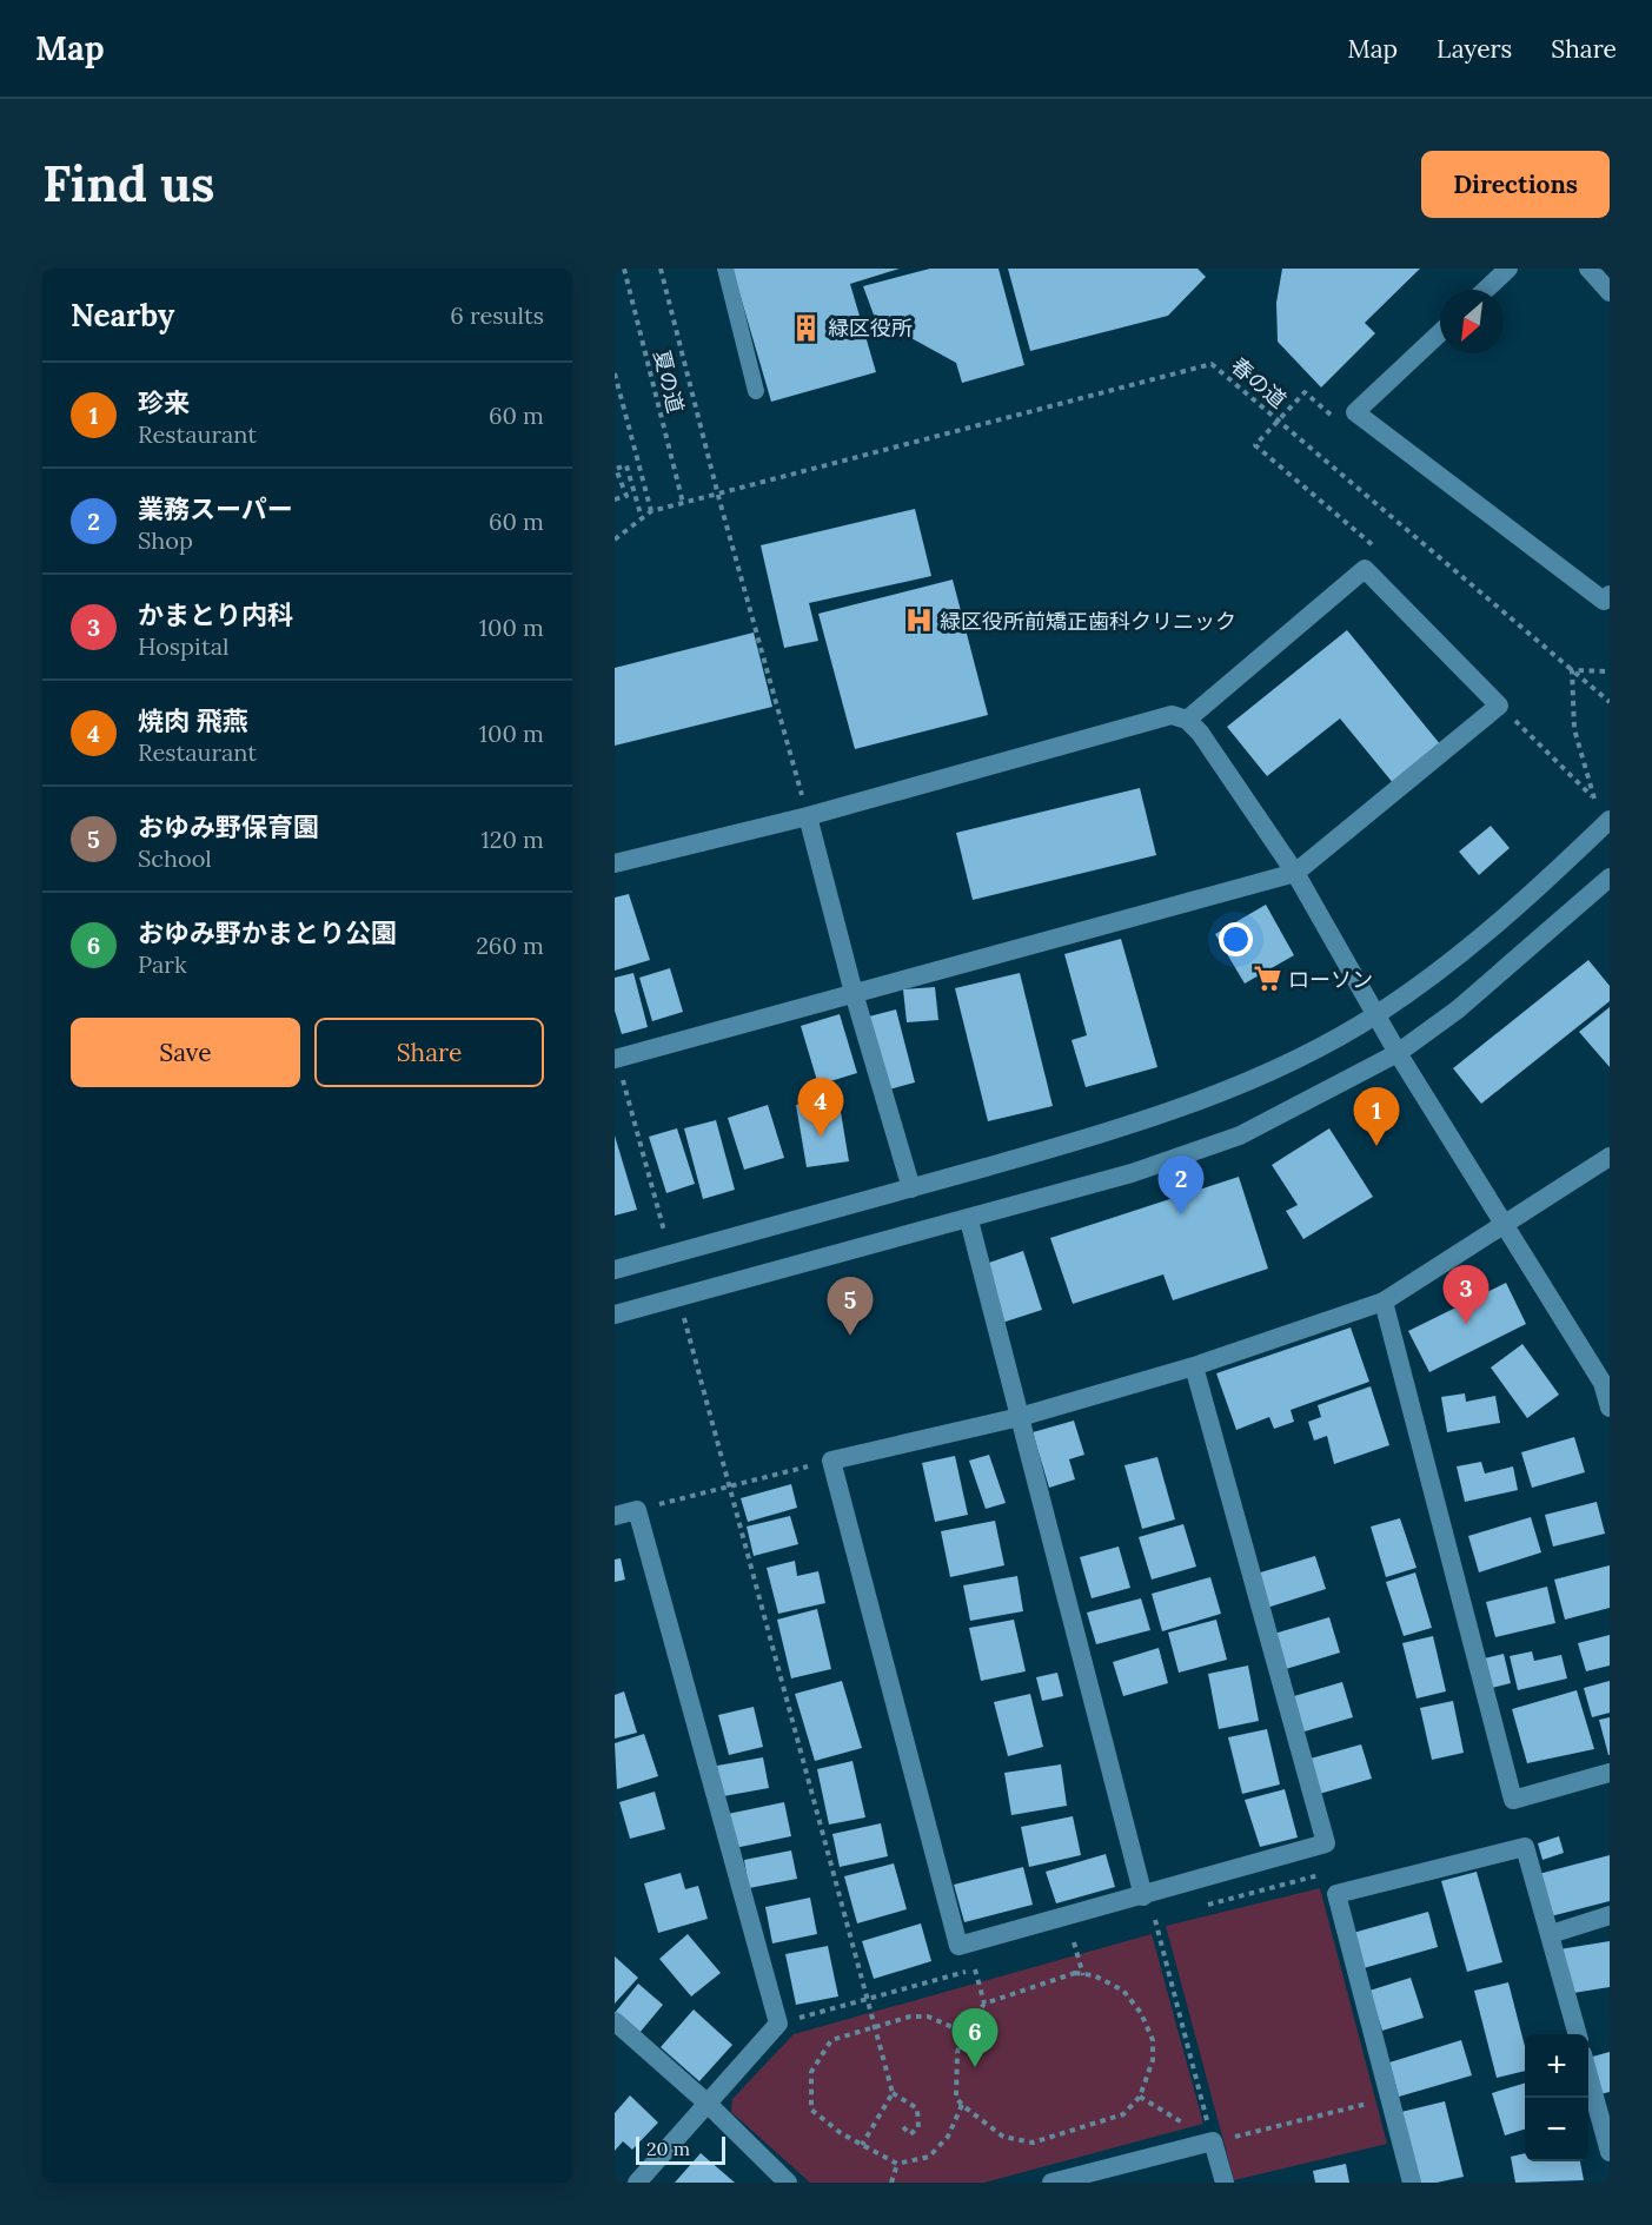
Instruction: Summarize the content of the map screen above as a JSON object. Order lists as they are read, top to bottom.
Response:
{
  "streets": {
    "path": ["夏の道", "春の道"]
  },
  "places": {
    "building": ["緑区役所"],
    "hospital": ["緑区役所前矯正歯科クリニック"],
    "supermarket": ["ローソン"]
  },
  "scale_bar": "20 m",
  "north": "bottom left",
  "page": {
    "header": "Map",
    "nav": ["Map", "Layers", "Share"],
    "buttons": [
      "Directions",
      ["Save", "Share"]
    ],
    "title": "Find us",
    "heading": ["Nearby", "6 results"],
    "list": [
      {
        "mark": "1",
        "name": "珍来",
        "note": "Restaurant",
        "value": "60 m"
      },
      {
        "mark": "2",
        "name": "業務スーパー",
        "note": "Shop",
        "value": "60 m"
      },
      {
        "mark": "3",
        "name": "かまとり内科",
        "note": "Hospital",
        "value": "100 m"
      },
      {
        "mark": "4",
        "name": "焼肉 飛燕",
        "note": "Restaurant",
        "value": "100 m"
      },
      {
        "mark": "5",
        "name": "おゆみ野保育園",
        "note": "School",
        "value": "120 m"
      },
      {
        "mark": "6",
        "name": "おゆみ野かまとり公園",
        "note": "Park",
        "value": "260 m"
      }
    ],
    "pins": [
      "4",
      "1",
      "2",
      "3",
      "5",
      "6"
    ],
    "map_buttons": ["+", "−"],
    "scale": "20 m"
  }
}
